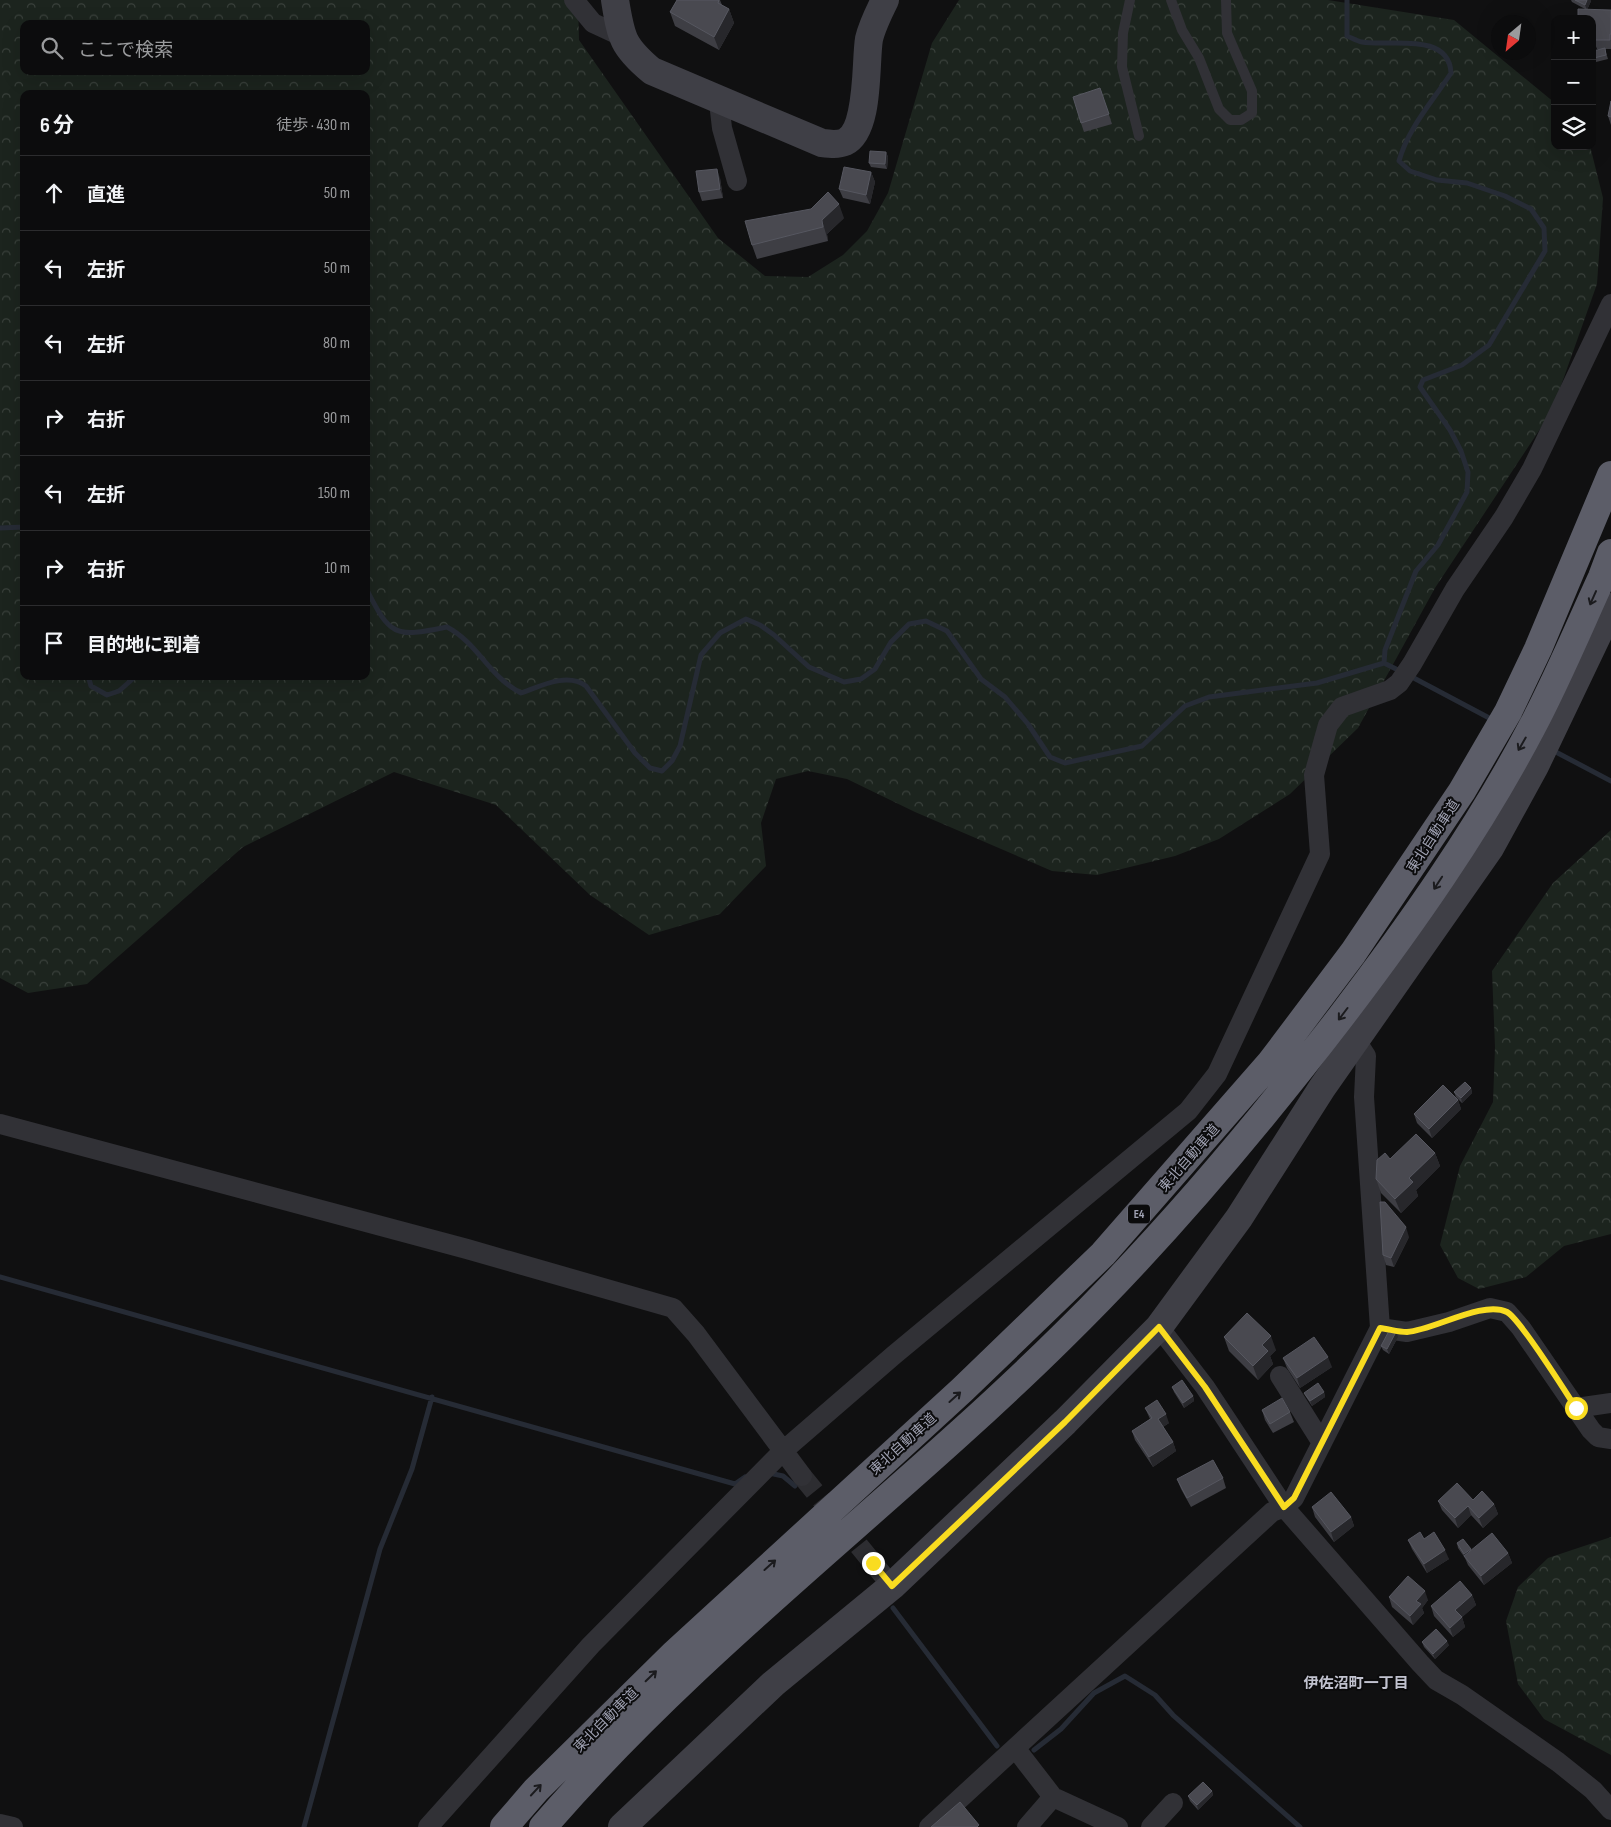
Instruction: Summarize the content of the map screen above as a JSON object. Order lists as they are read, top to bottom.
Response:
{
  "streets": {
    "highway": ["東北自動車道", "E4"]
  },
  "districts": ["伊佐沼町一丁目"],
  "north": "bottom left",
  "page": {
    "map_buttons": ["+", "−"],
    "search": "ここで検索",
    "heading": ["6 分", "徒歩 · 430 m"],
    "list": [
      ["直進", "50 m"],
      ["左折", "50 m"],
      ["左折", "80 m"],
      ["右折", "90 m"],
      ["左折", "150 m"],
      ["右折", "10 m"],
      "目的地に到着"
    ]
  }
}
